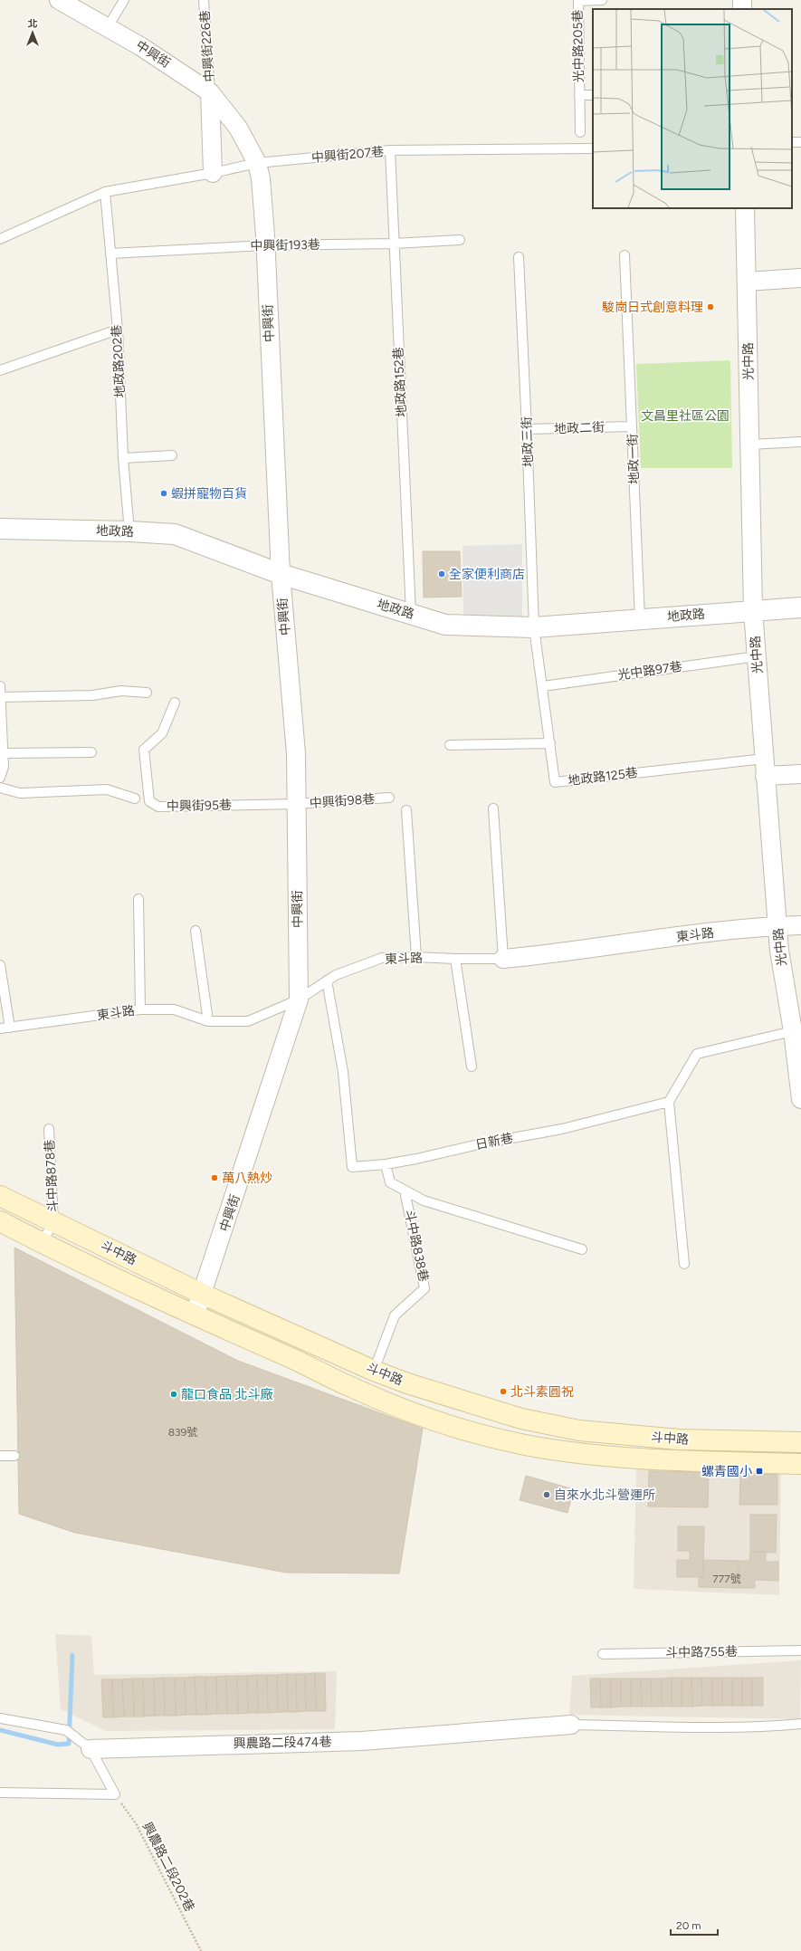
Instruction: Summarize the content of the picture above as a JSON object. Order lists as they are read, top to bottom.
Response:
{
  "streets": {
    "main road": ["斗中路"],
    "street": [
      "中興街",
      "光中路",
      "地政路",
      "東斗路",
      "興農路二段474巷"
    ],
    "lane": [
      "中興街226巷",
      "光中路205巷",
      "中興街207巷",
      "中興街193巷",
      "地政路202巷",
      "地政路152巷",
      "地政二街",
      "地政三街",
      "地政一街",
      "光中路97巷",
      "地政路125巷",
      "中興街98巷",
      "中興街95巷",
      "日新巷",
      "斗中路878巷",
      "斗中路838巷",
      "斗中路755巷"
    ],
    "path": ["興農路二段202巷"]
  },
  "crossings": [
    ["中興街226巷", "中興街"],
    ["中興街", "中興街207巷"],
    ["中興街", "中興街193巷"],
    ["中興街", "地政路"],
    ["中興街", "中興街98巷"],
    ["中興街", "中興街95巷"],
    ["中興街", "東斗路"],
    ["中興街", "斗中路"],
    ["中興街207巷", "地政路202巷"],
    ["中興街207巷", "地政路152巷"],
    ["中興街193巷", "地政路202巷"],
    ["中興街193巷", "地政路152巷"],
    ["地政路202巷", "地政路"],
    ["光中路", "地政路"],
    ["光中路", "光中路97巷"],
    ["光中路", "地政路125巷"],
    ["光中路", "東斗路"],
    ["地政路152巷", "地政路"],
    ["地政二街", "地政三街"],
    ["地政二街", "地政一街"],
    ["地政三街", "地政路"],
    ["地政三街", "地政路125巷"],
    ["地政一街", "地政路"],
    ["地政路", "地政路125巷"],
    ["光中路97巷", "地政路125巷"],
    ["中興街98巷", "中興街95巷"],
    ["東斗路", "日新巷"],
    ["日新巷", "斗中路838巷"],
    ["斗中路878巷", "斗中路"],
    ["斗中路838巷", "斗中路"]
  ],
  "parks": ["文昌里社區公園"],
  "places": {
    "other": [
      "駿崗日式創意料理",
      "蝦拼寵物百貨",
      "全家便利商店",
      "萬八熱炒",
      "北斗素圓祝",
      "龍口食品 北斗廠",
      "自來水北斗營運所"
    ],
    "transit": ["螺青國小"]
  },
  "house_numbers": ["839號", "777號"],
  "scale_bar": "20 m",
  "north": "top"
}
